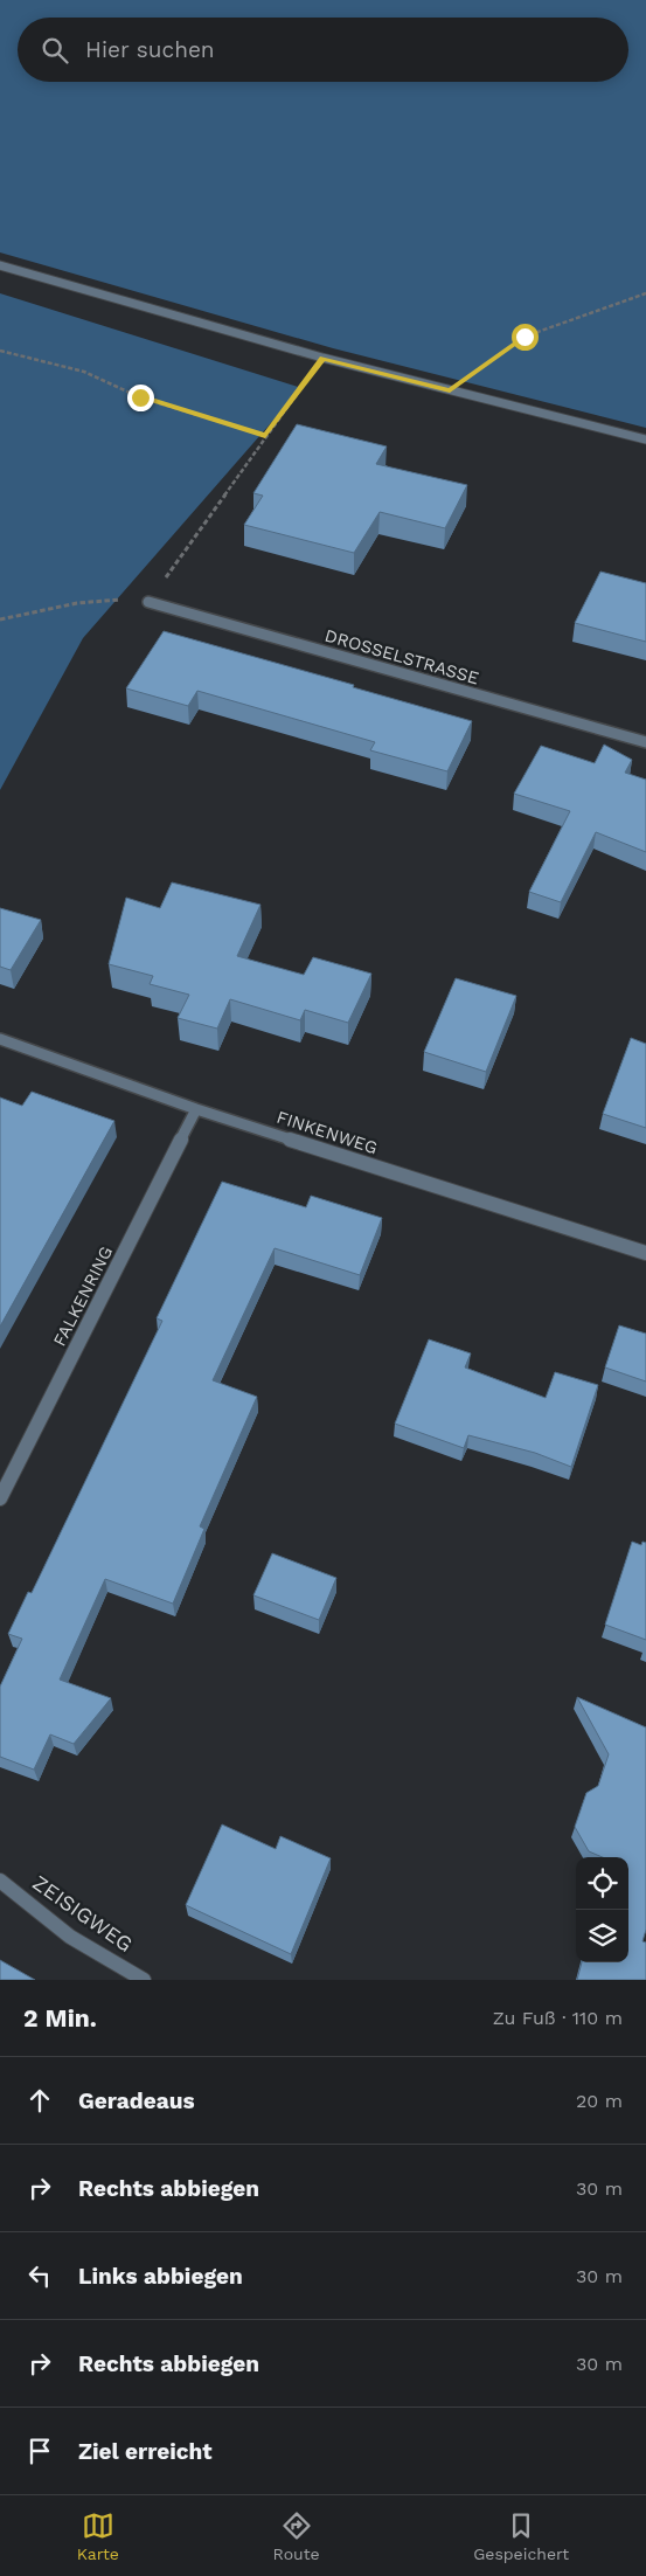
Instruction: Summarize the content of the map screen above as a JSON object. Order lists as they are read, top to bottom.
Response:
{
  "streets": {
    "street": [
      "DROSSELSTRASSE",
      "FINKENWEG",
      "FALKENRING",
      "ZEISIGWEG"
    ]
  },
  "crossings": [
    ["FINKENWEG", "FALKENRING"]
  ],
  "page": {
    "search": "Hier suchen",
    "heading": ["2 Min.", "Zu Fuß · 110 m"],
    "list": [
      ["Geradeaus", "20 m"],
      ["Rechts abbiegen", "30 m"],
      ["Links abbiegen", "30 m"],
      ["Rechts abbiegen", "30 m"],
      "Ziel erreicht"
    ],
    "nav": ["Karte", "Route", "Gespeichert"]
  }
}
